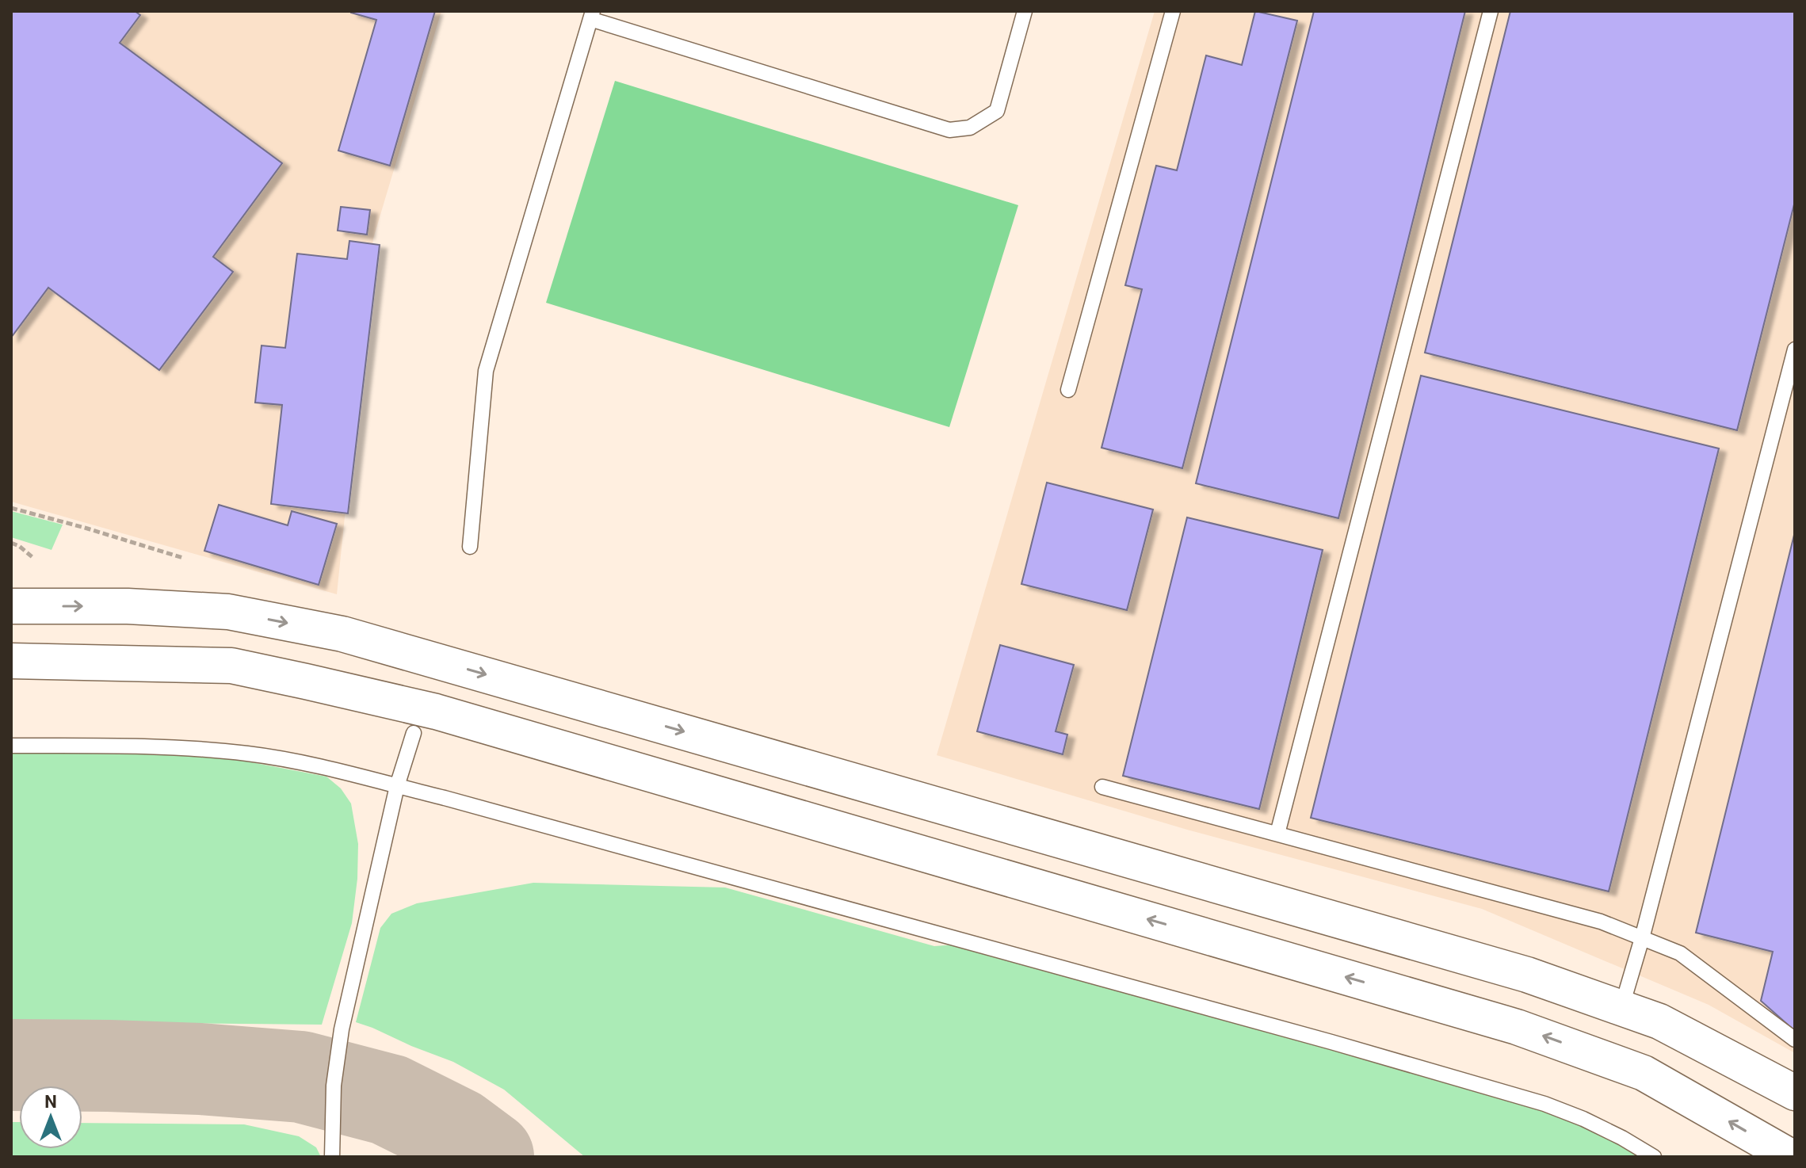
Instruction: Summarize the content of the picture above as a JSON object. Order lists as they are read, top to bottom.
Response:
{
  "north": "top"
}
